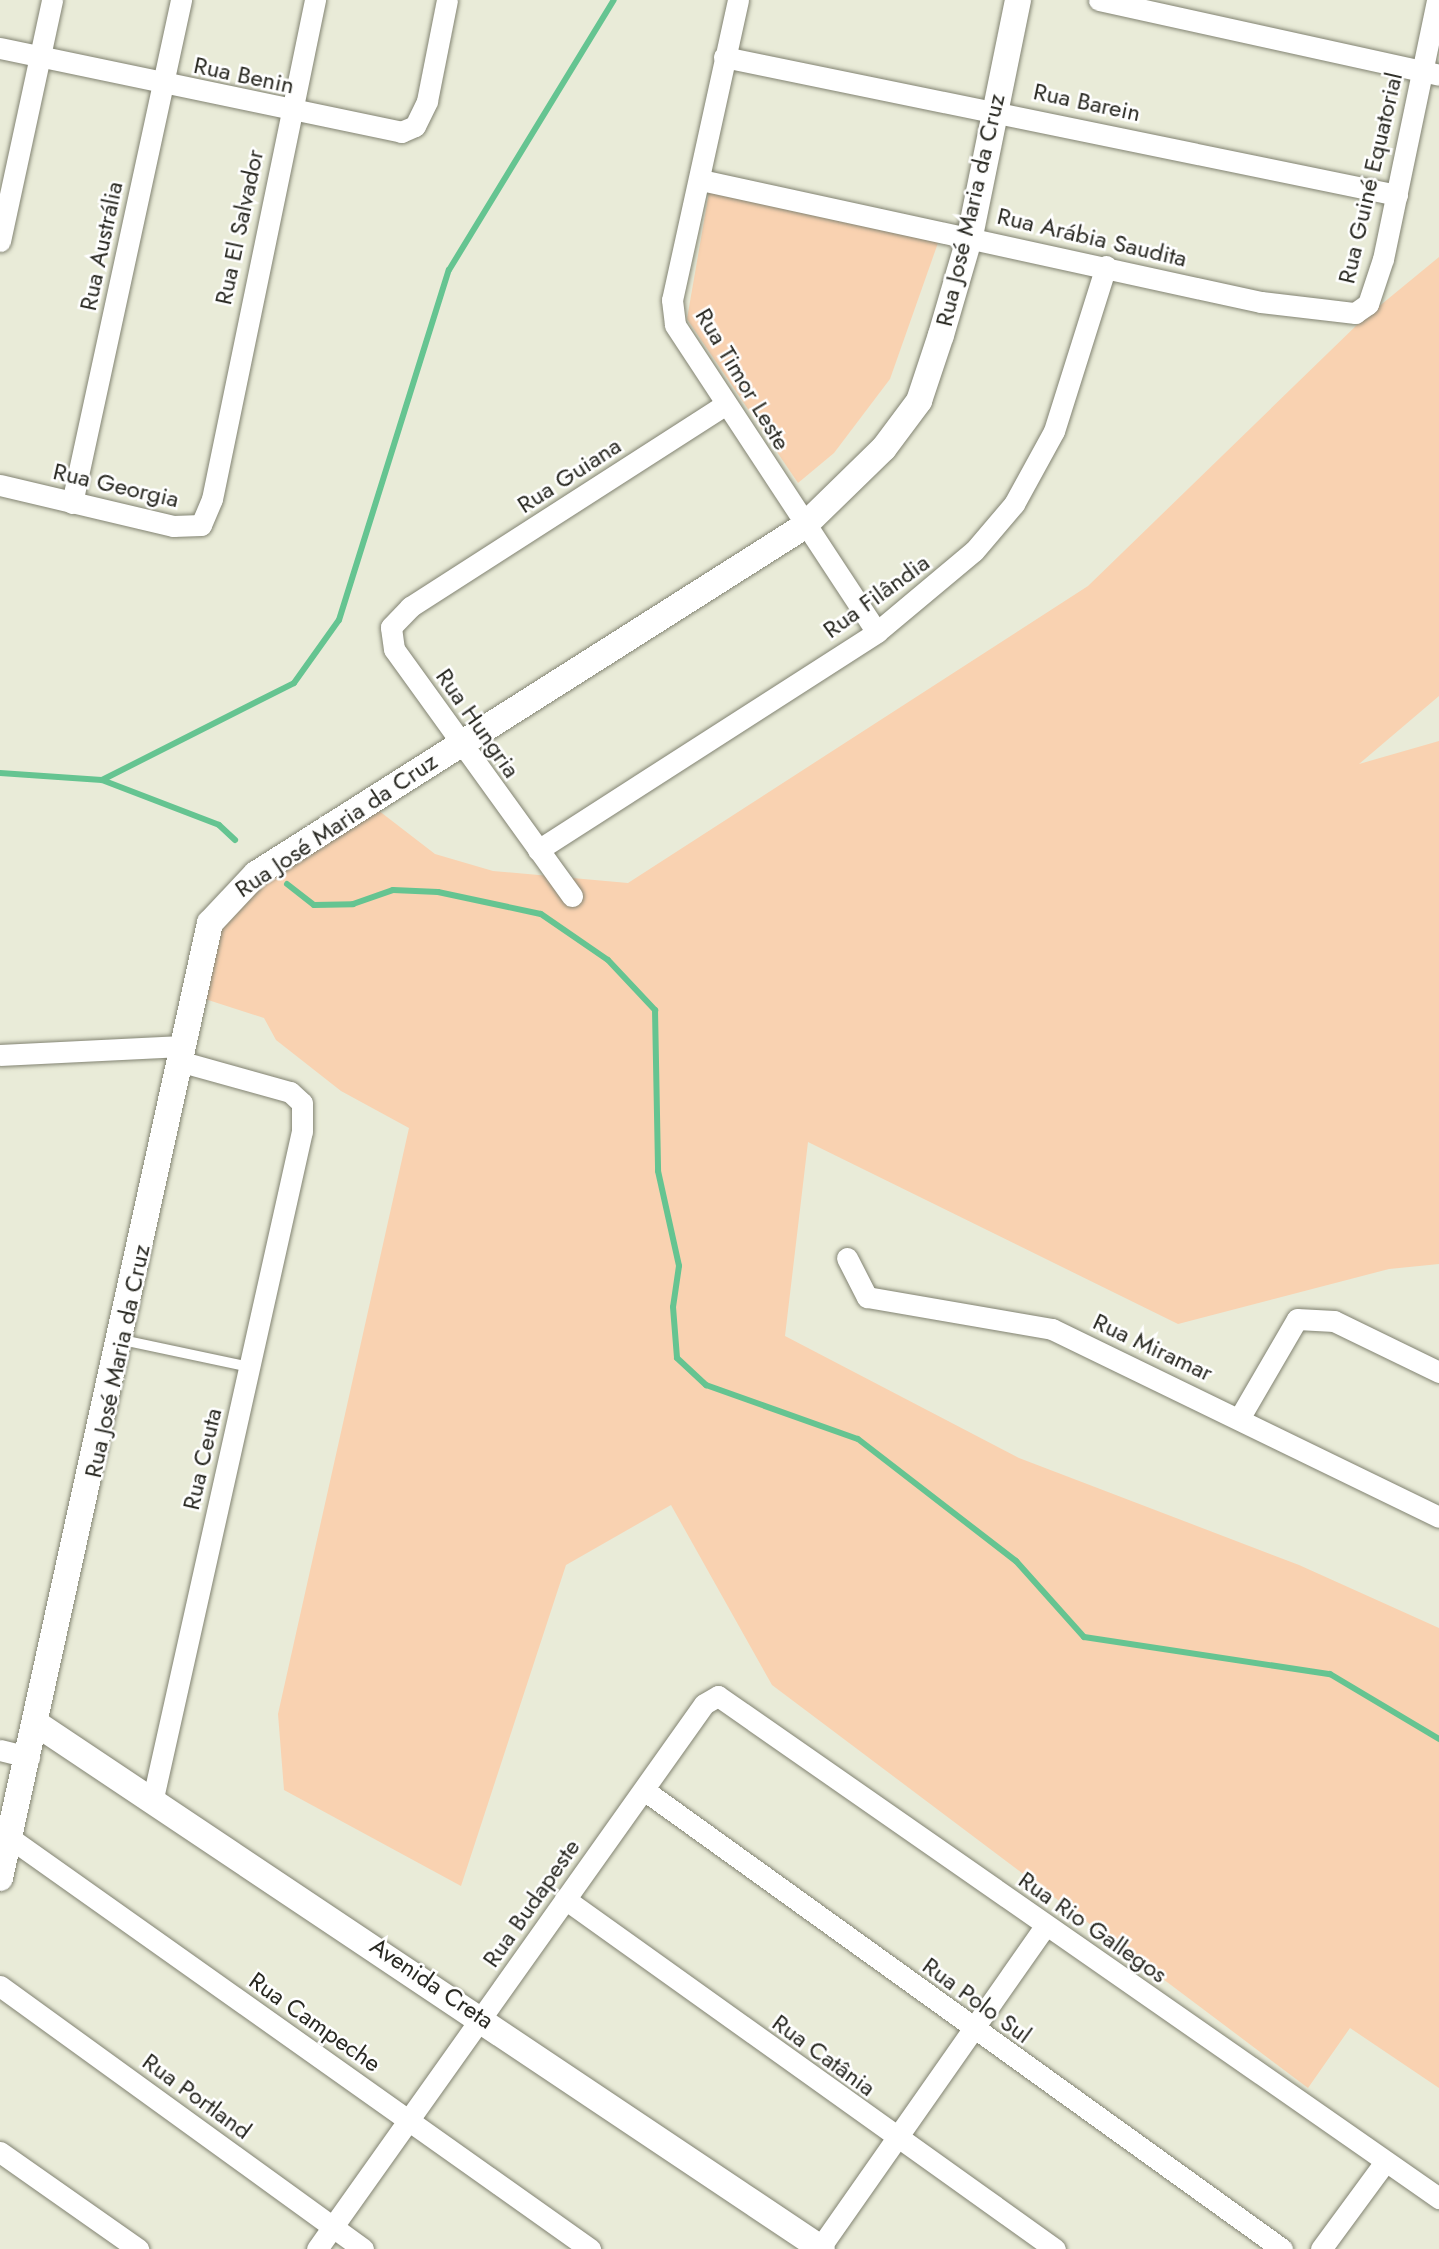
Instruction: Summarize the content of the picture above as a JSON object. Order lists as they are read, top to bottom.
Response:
{
  "streets": {
    "street": [
      "Rua Benin",
      "Rua Barein",
      "Rua Guiné Equatorial",
      "Rua José Maria da Cruz",
      "Rua El Salvador",
      "Rua Arábia Saudita",
      "Rua Austrália",
      "Rua Timor Leste",
      "Rua Guiana",
      "Rua Georgia",
      "Rua Filândia",
      "Rua Hungria",
      "Rua Miramar",
      "Rua Ceuta",
      "Rua Budapeste",
      "Rua Rio Gallegos",
      "Avenida Creta",
      "Rua Polo Sul",
      "Rua Campeche",
      "Rua Catânia",
      "Rua Portland"
    ]
  },
  "crossings": [
    ["Rua Benin", "Rua El Salvador"],
    ["Rua Benin", "Rua Austrália"],
    ["Rua Barein", "Rua Guiné Equatorial"],
    ["Rua Barein", "Rua José Maria da Cruz"],
    ["Rua Barein", "Rua Timor Leste"],
    ["Rua Guiné Equatorial", "Rua Arábia Saudita"],
    ["Rua José Maria da Cruz", "Rua Arábia Saudita"],
    ["Rua José Maria da Cruz", "Rua Timor Leste"],
    ["Rua José Maria da Cruz", "Rua Hungria"],
    ["Rua José Maria da Cruz", "Rua Ceuta"],
    ["Rua José Maria da Cruz", "Avenida Creta"],
    ["Rua José Maria da Cruz", "Rua Campeche"],
    ["Rua El Salvador", "Rua Georgia"],
    ["Rua Arábia Saudita", "Rua Timor Leste"],
    ["Rua Arábia Saudita", "Rua Filândia"],
    ["Rua Austrália", "Rua Georgia"],
    ["Rua Timor Leste", "Rua Guiana"],
    ["Rua Timor Leste", "Rua Filândia"],
    ["Rua Guiana", "Rua Hungria"],
    ["Rua Filândia", "Rua Hungria"],
    ["Rua Ceuta", "Avenida Creta"],
    ["Rua Budapeste", "Rua Rio Gallegos"],
    ["Rua Budapeste", "Avenida Creta"],
    ["Rua Budapeste", "Rua Polo Sul"],
    ["Rua Budapeste", "Rua Campeche"],
    ["Rua Budapeste", "Rua Catânia"],
    ["Rua Budapeste", "Rua Portland"]
  ]
}
